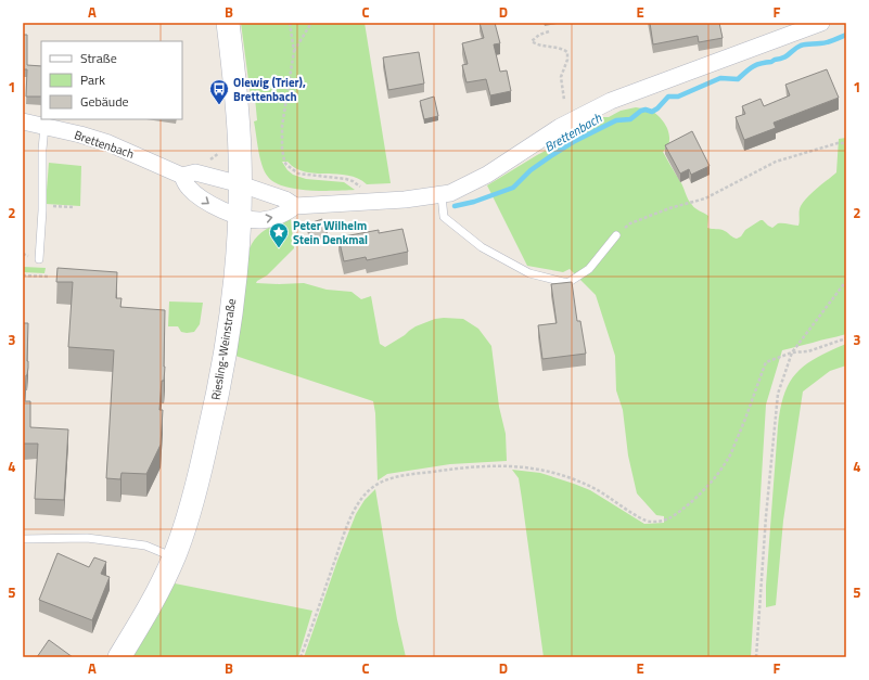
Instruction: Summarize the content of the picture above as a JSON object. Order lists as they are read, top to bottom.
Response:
{
  "streets": {
    "main road": ["Riesling-Weinstraße"],
    "street": ["Brettenbach"]
  },
  "crossings": [
    ["Brettenbach", "Riesling-Weinstraße"]
  ],
  "water": ["Brettenbach"],
  "places": {
    "bus stop": ["Olewig (Trier), Brettenbach"],
    "place": ["Peter Wilhelm Stein Denkmal"]
  },
  "legend": ["Straße", "Park", "Gebäude"],
  "grid": {
    "columns": [
      "A",
      "B",
      "C",
      "D",
      "E",
      "F"
    ],
    "rows": [
      "1",
      "2",
      "3",
      "4",
      "5"
    ]
  }
}
